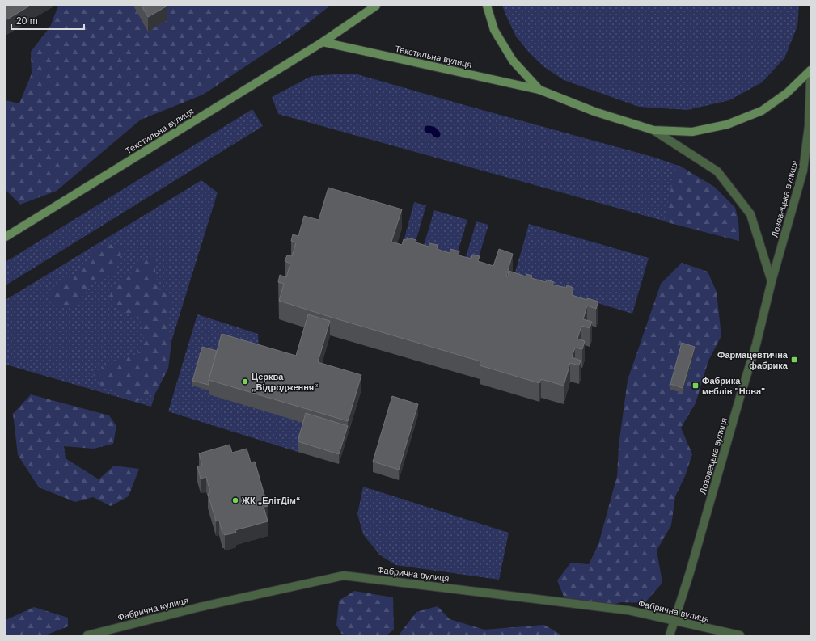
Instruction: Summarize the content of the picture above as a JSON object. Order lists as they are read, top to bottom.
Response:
{
  "streets": {
    "street": ["Текстильна вулиця", "Лозовецька вулиця", "Фабрична вулиця"]
  },
  "crossings": [
    ["Текстильна вулиця", "Лозовецька вулиця"],
    ["Лозовецька вулиця", "Фабрична вулиця"]
  ],
  "places": {
    "transit": ["Фармацевтична фабрика", "Фабрика меблів \"Нова\""],
    "other": ["Церква „Відродження“", "ЖК „ЕлітДім“"]
  },
  "scale_bar": "20 m"
}
